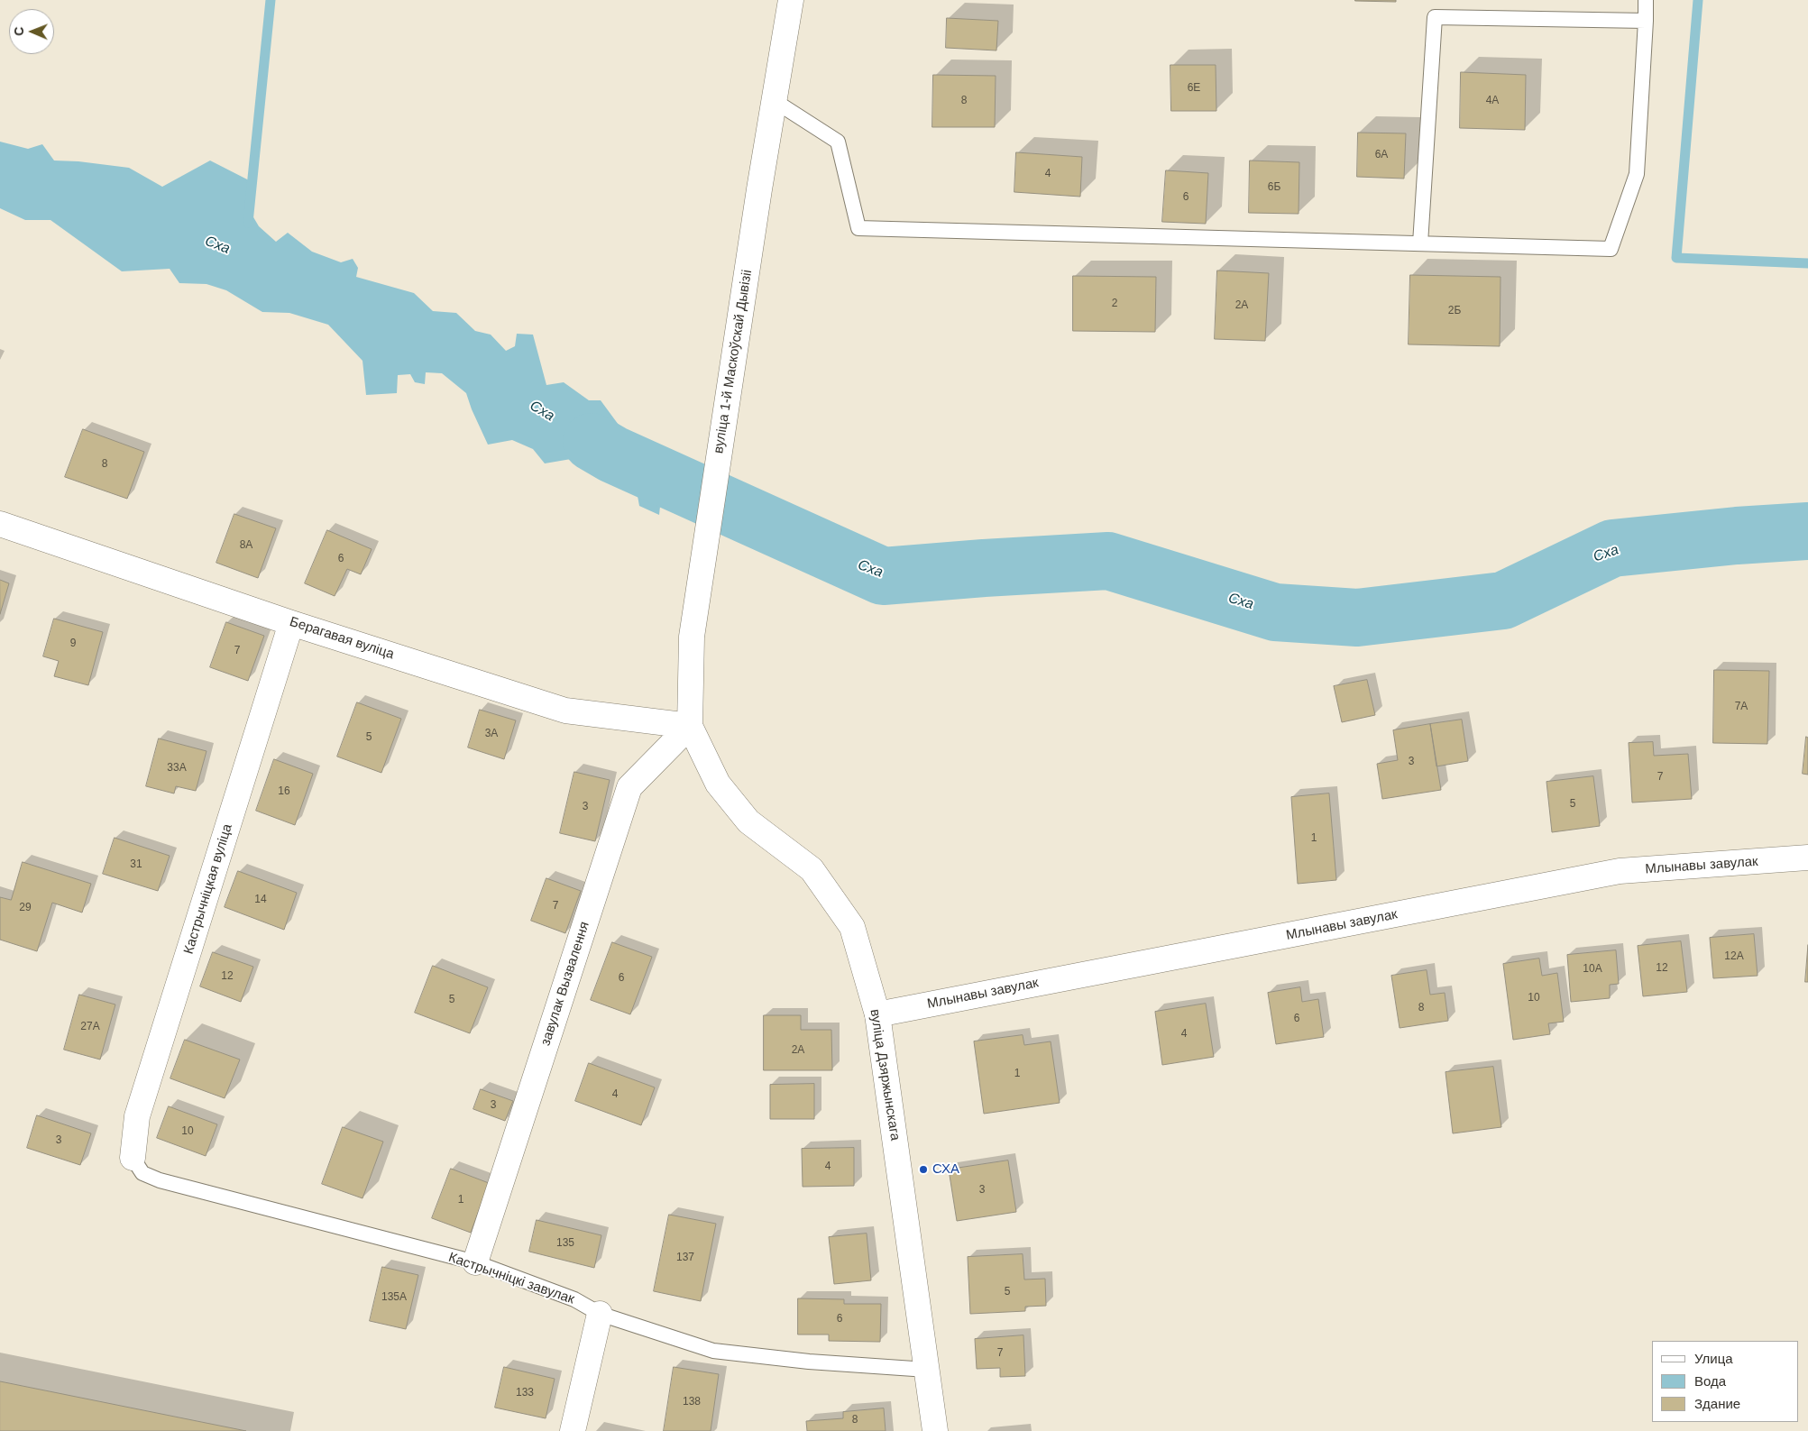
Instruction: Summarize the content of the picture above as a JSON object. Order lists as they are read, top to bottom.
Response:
{
  "streets": {
    "street": [
      "вуліца 1-й Маскоўскай Дывізіі",
      "Берагавая вуліца",
      "Млынавы завулак",
      "Кастрычніцкая вуліца",
      "завулак Вызвалення",
      "вуліца Дзяржынскага"
    ],
    "lane": ["Кастрычніцкі завулак"]
  },
  "crossings": [
    ["вуліца 1-й Маскоўскай Дывізіі", "Берагавая вуліца"],
    ["вуліца 1-й Маскоўскай Дывізіі", "завулак Вызвалення"],
    ["вуліца 1-й Маскоўскай Дывізіі", "вуліца Дзяржынскага"],
    ["Берагавая вуліца", "Кастрычніцкая вуліца"],
    ["Берагавая вуліца", "завулак Вызвалення"],
    ["Берагавая вуліца", "вуліца Дзяржынскага"],
    ["Млынавы завулак", "вуліца Дзяржынскага"],
    ["Кастрычніцкая вуліца", "Кастрычніцкі завулак"],
    ["завулак Вызвалення", "вуліца Дзяржынскага"],
    ["завулак Вызвалення", "Кастрычніцкі завулак"],
    ["вуліца Дзяржынскага", "Кастрычніцкі завулак"]
  ],
  "water": ["Сха"],
  "places": ["СХА"],
  "house_numbers": [
    "6Е",
    "8",
    "4А",
    "6А",
    "4",
    "6Б",
    "6",
    "2",
    "2А",
    "2Б",
    "8",
    "8А",
    "6",
    "9",
    "7",
    "7А",
    "3А",
    "5",
    "3",
    "33А",
    "7",
    "16",
    "5",
    "3",
    "1",
    "31",
    "14",
    "7",
    "29",
    "12А",
    "12",
    "10А",
    "12",
    "6",
    "10",
    "5",
    "8",
    "6",
    "27А",
    "4",
    "2А",
    "1",
    "4",
    "3",
    "10",
    "3",
    "4",
    "3",
    "1",
    "135",
    "137",
    "5",
    "135А",
    "6",
    "7",
    "133",
    "138",
    "8"
  ],
  "legend": ["Улица", "Вода", "Здание"],
  "north": "left"
}
